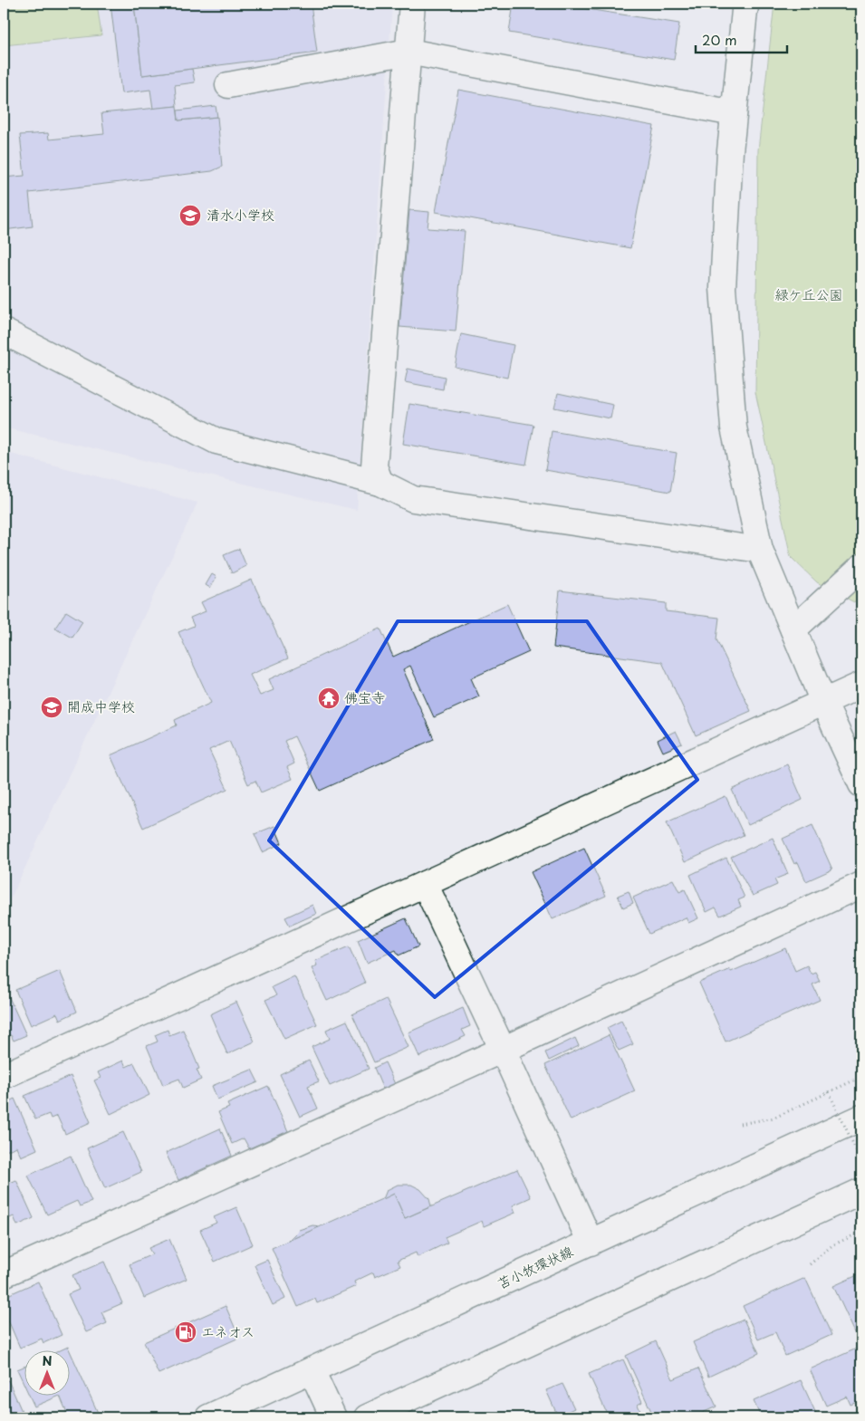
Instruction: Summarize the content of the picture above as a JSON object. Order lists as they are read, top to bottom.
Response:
{
  "streets": {
    "street": ["苫小牧環状線"]
  },
  "parks": ["緑ケ丘公園"],
  "places": {
    "school or university": ["清水小学校", "開成中学校"],
    "temple": ["佛宝寺"],
    "fuel station": ["エネオス"]
  },
  "scale_bar": "20 m",
  "north": "top"
}
